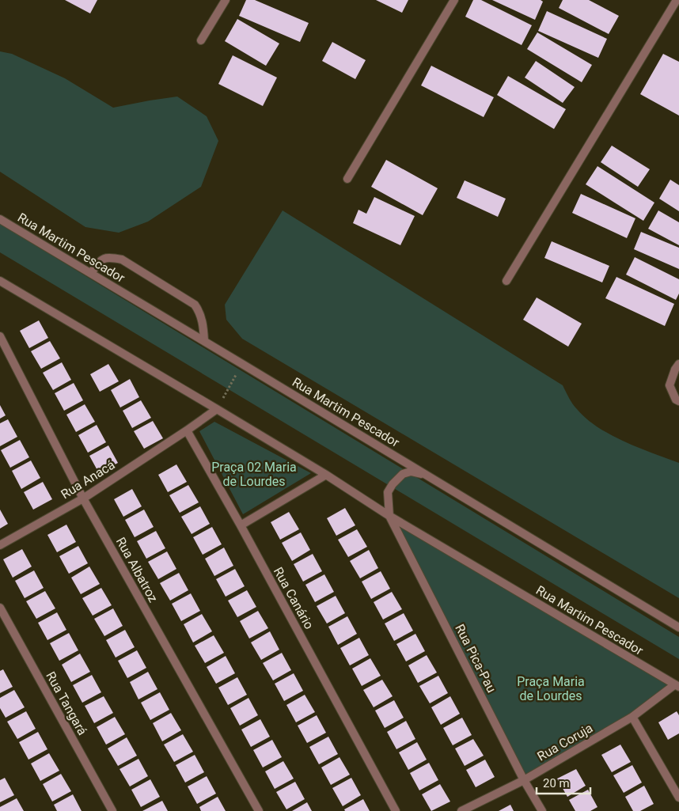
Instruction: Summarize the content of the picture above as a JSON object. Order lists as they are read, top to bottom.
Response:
{
  "streets": {
    "street": [
      "Rua Martim Pescador",
      "Rua Anacá",
      "Rua Albatroz",
      "Rua Canário",
      "Rua Pica-Pau",
      "Rua Tangará",
      "Rua Coruja"
    ]
  },
  "crossings": [
    ["Rua Martim Pescador", "Rua Pica-Pau"],
    ["Rua Martim Pescador", "Rua Coruja"],
    ["Rua Anacá", "Rua Albatroz"],
    ["Rua Anacá", "Rua Canário"],
    ["Rua Pica-Pau", "Rua Coruja"]
  ],
  "parks": ["Praça 02 Maria de Lourdes", "Praça Maria de Lourdes"],
  "scale_bar": "20 m"
}
